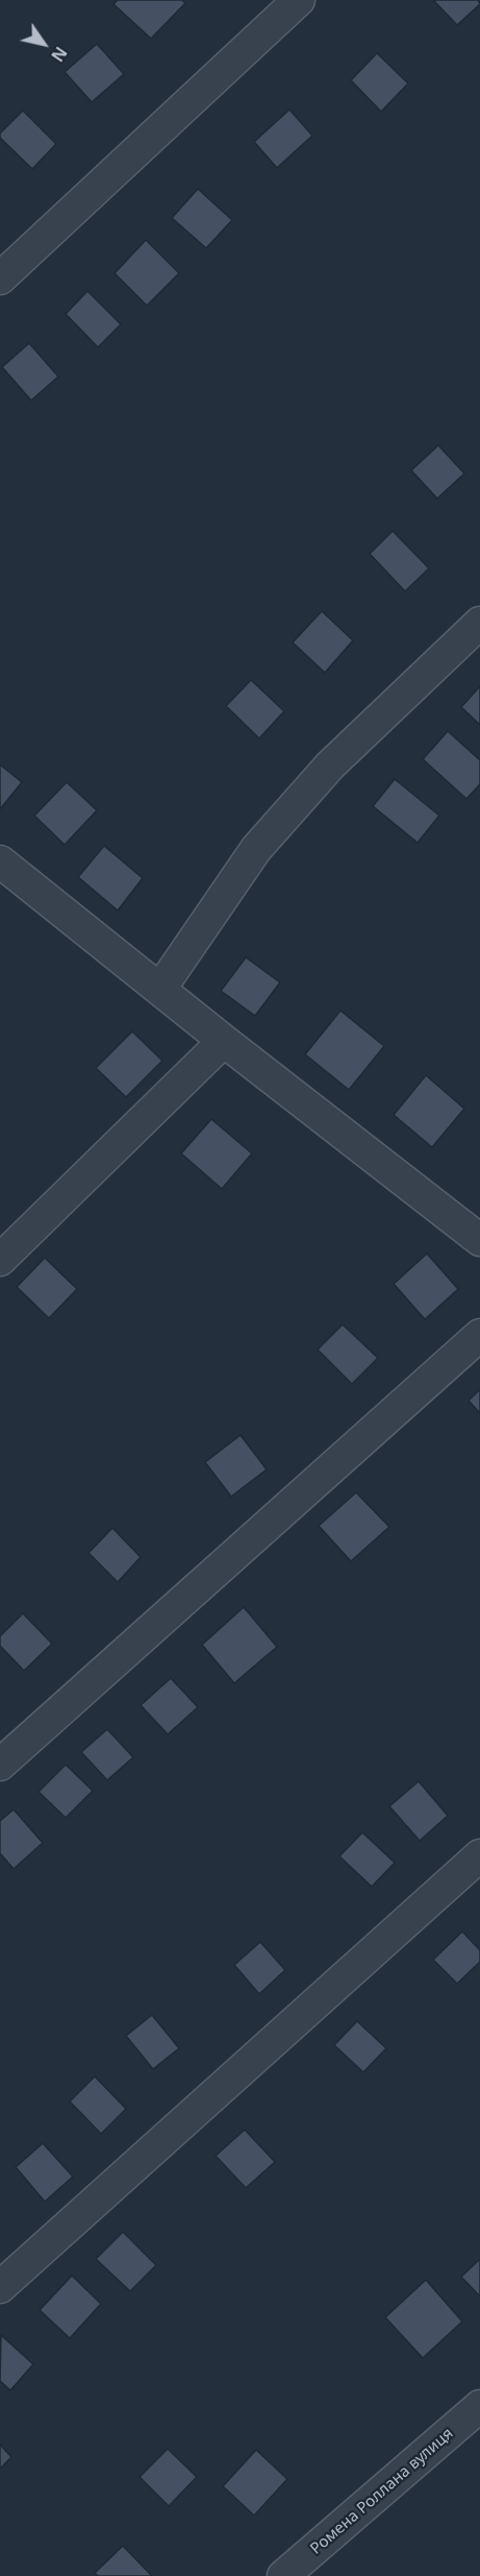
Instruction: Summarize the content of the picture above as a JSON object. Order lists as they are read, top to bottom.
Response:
{
  "streets": {
    "street": ["Ромена Роллана вулиця"]
  },
  "north": "bottom right"
}
